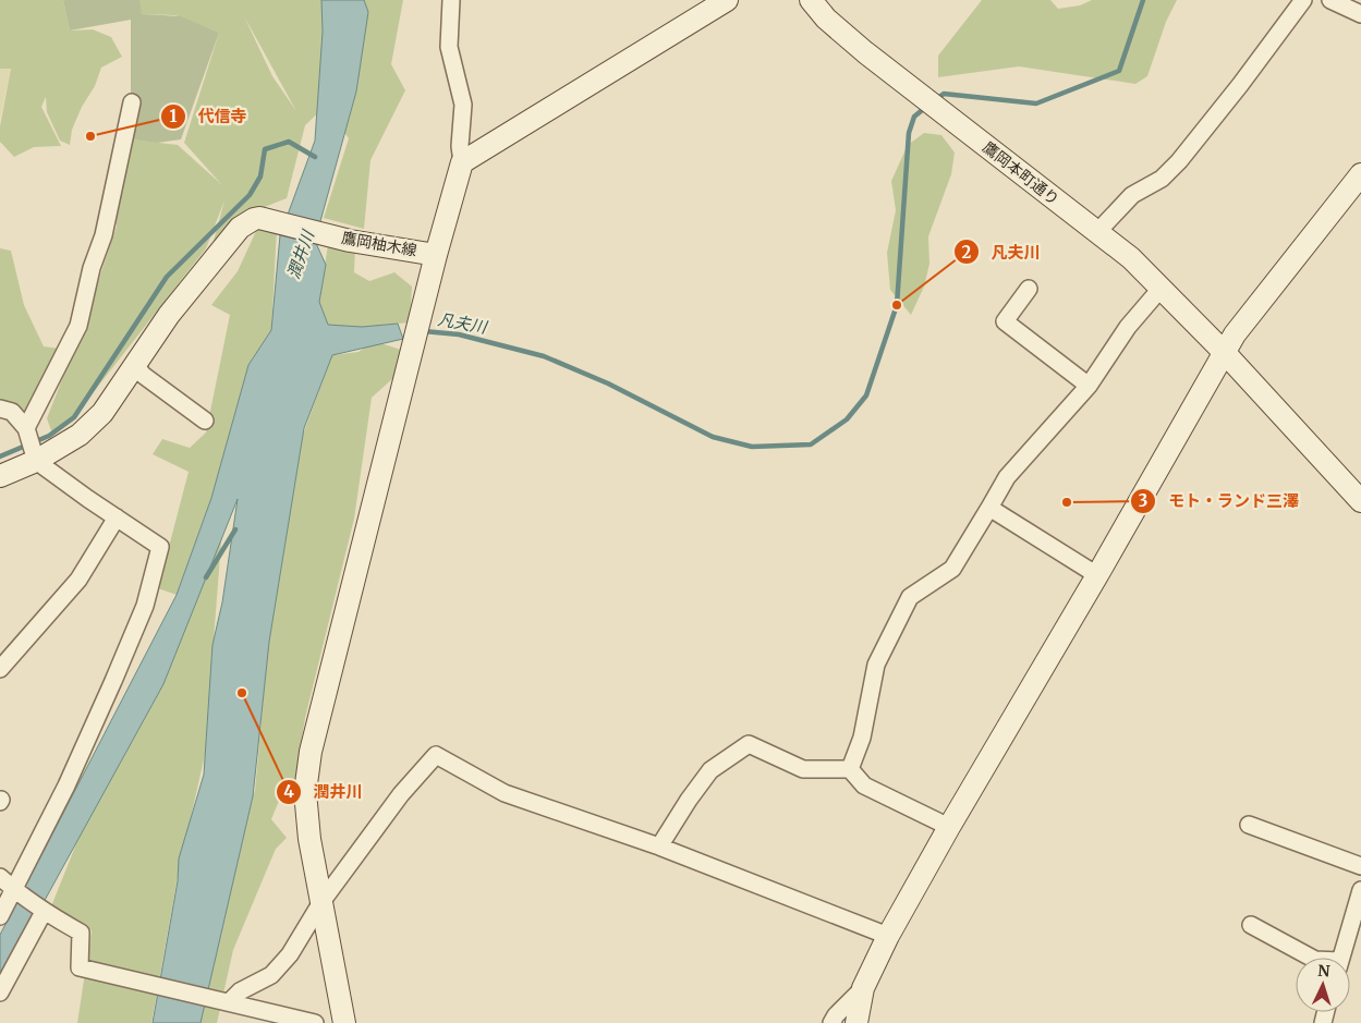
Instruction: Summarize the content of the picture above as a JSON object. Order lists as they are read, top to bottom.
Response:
{
  "streets": {
    "street": ["鷹岡本町通り", "鷹岡柚木線"]
  },
  "water": ["潤井川", "凡夫川"],
  "places": [
    "代信寺",
    "凡夫川",
    "モト・ランド三澤",
    "潤井川"
  ],
  "north": "top"
}
